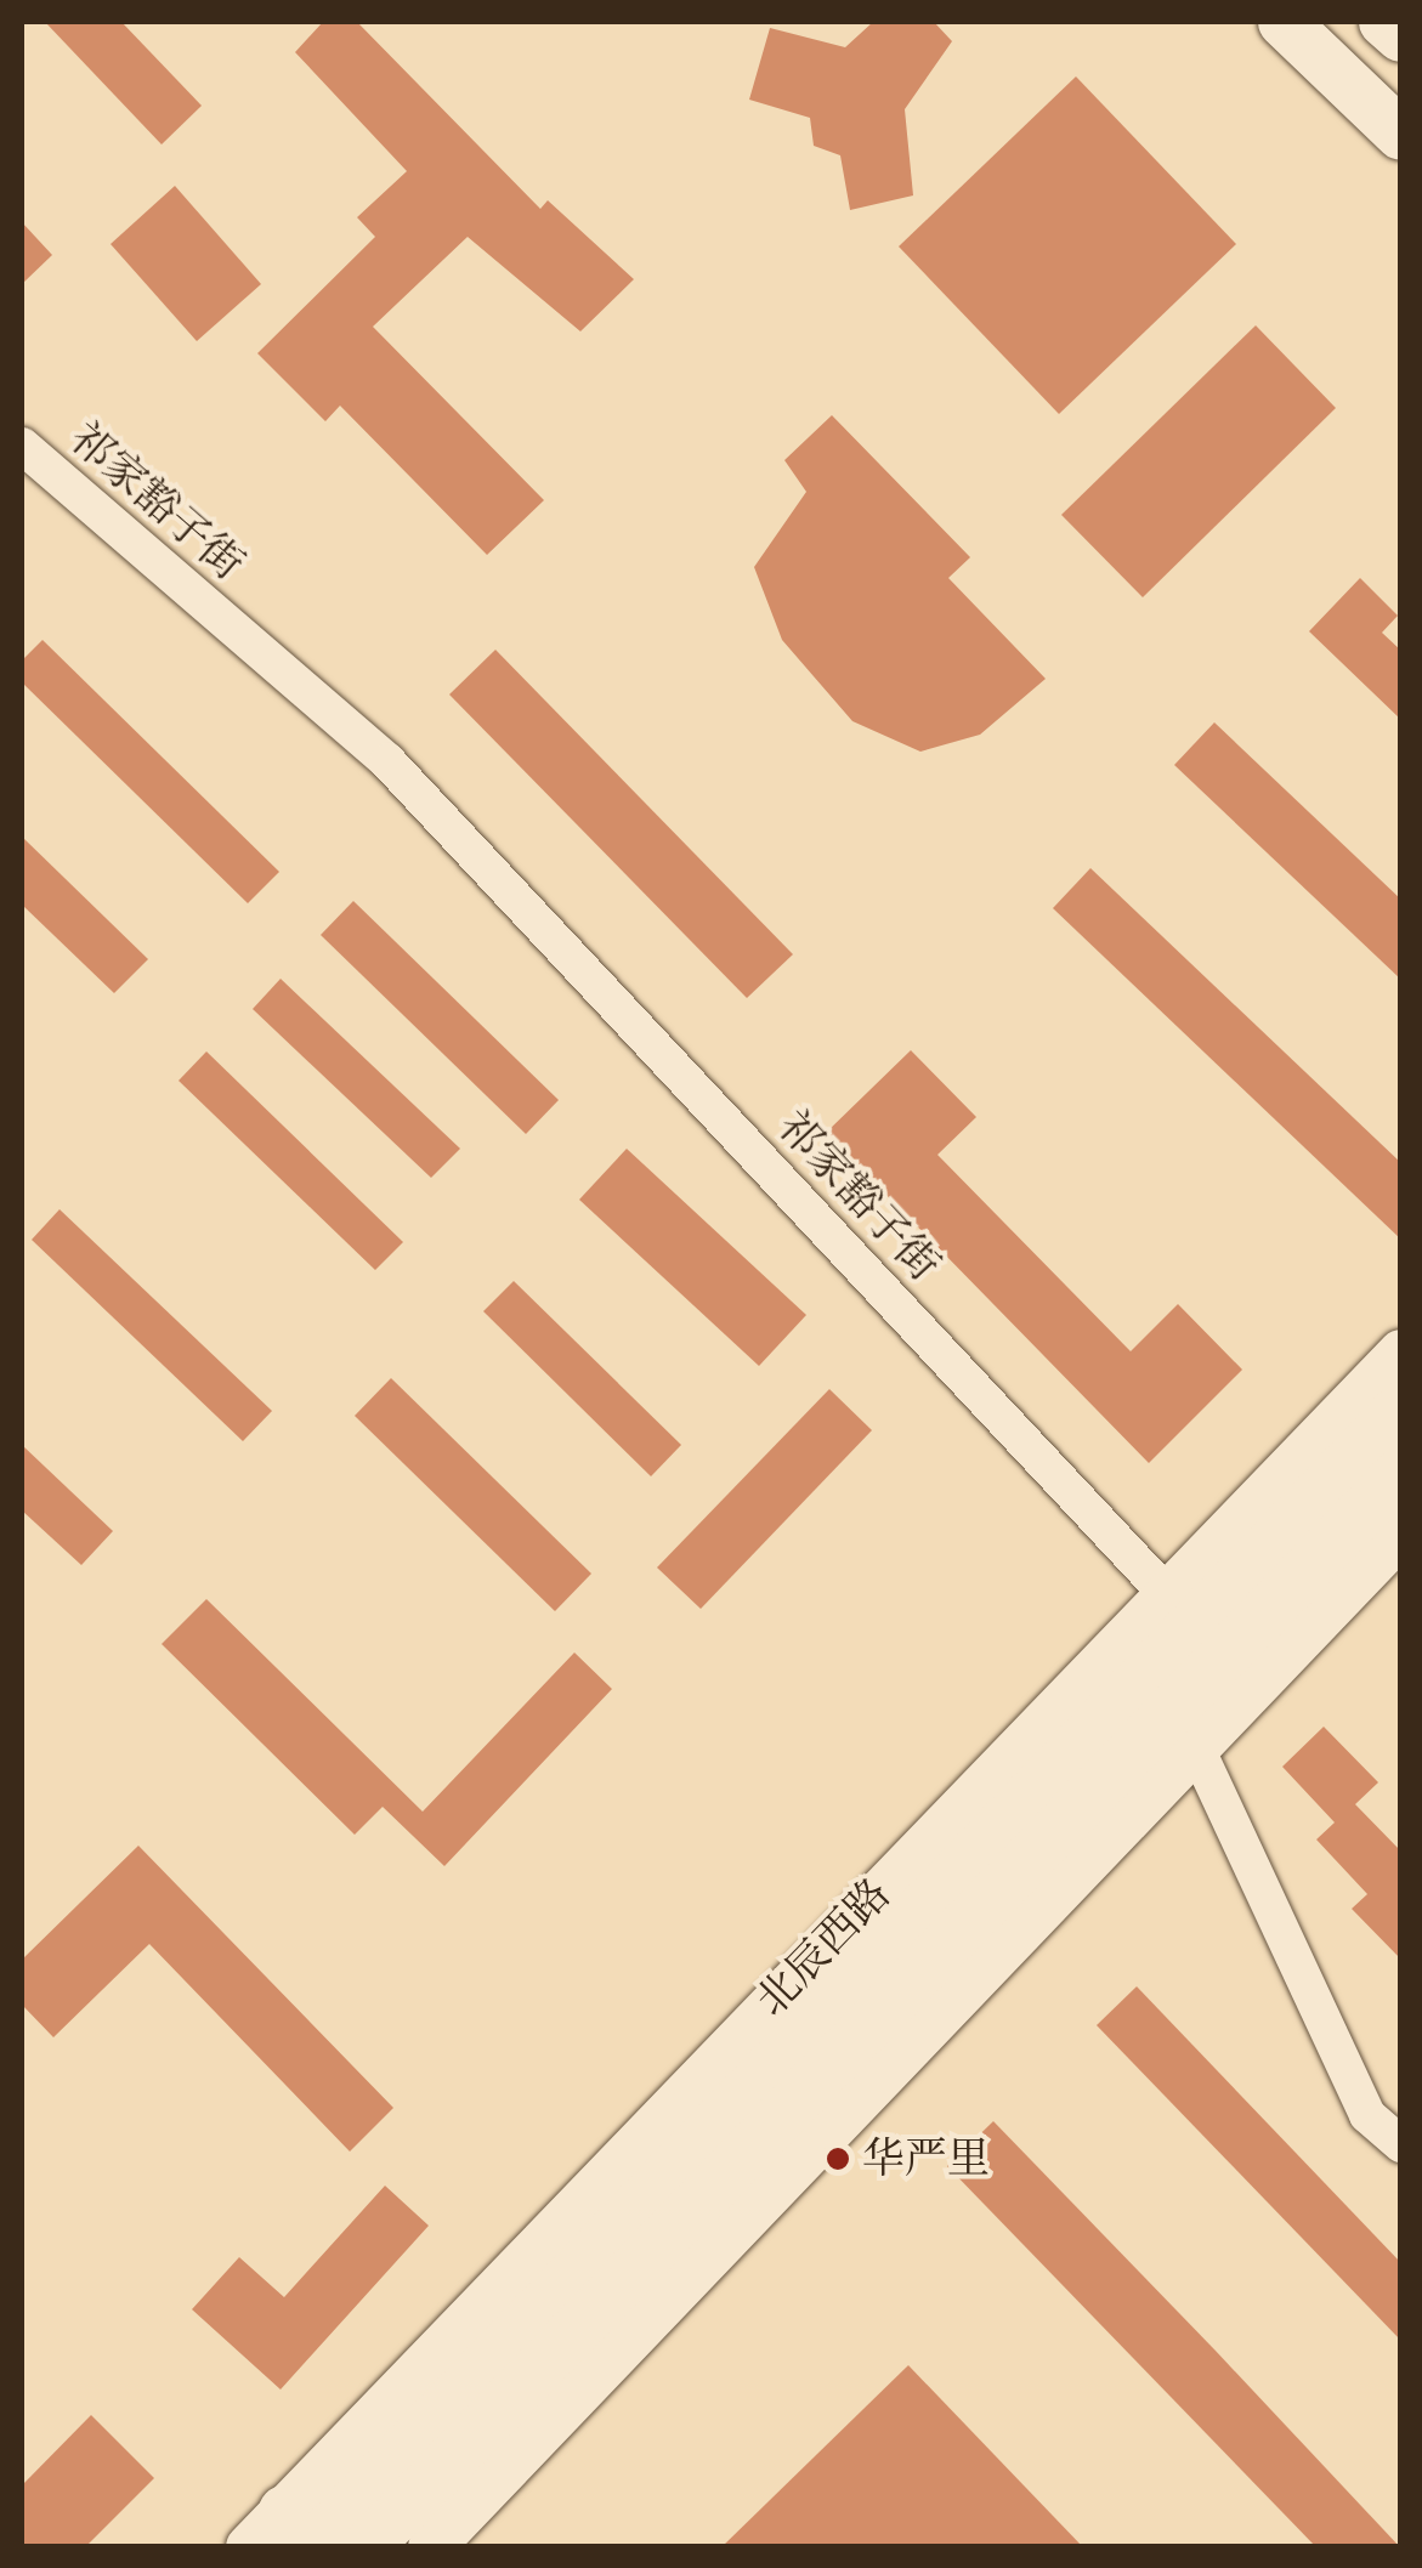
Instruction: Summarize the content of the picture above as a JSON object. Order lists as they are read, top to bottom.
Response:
{
  "streets": {
    "main road": ["北辰西路"],
    "street": ["祁家豁子街"]
  },
  "crossings": [
    ["祁家豁子街", "北辰西路"]
  ],
  "places": ["华严里"]
}
